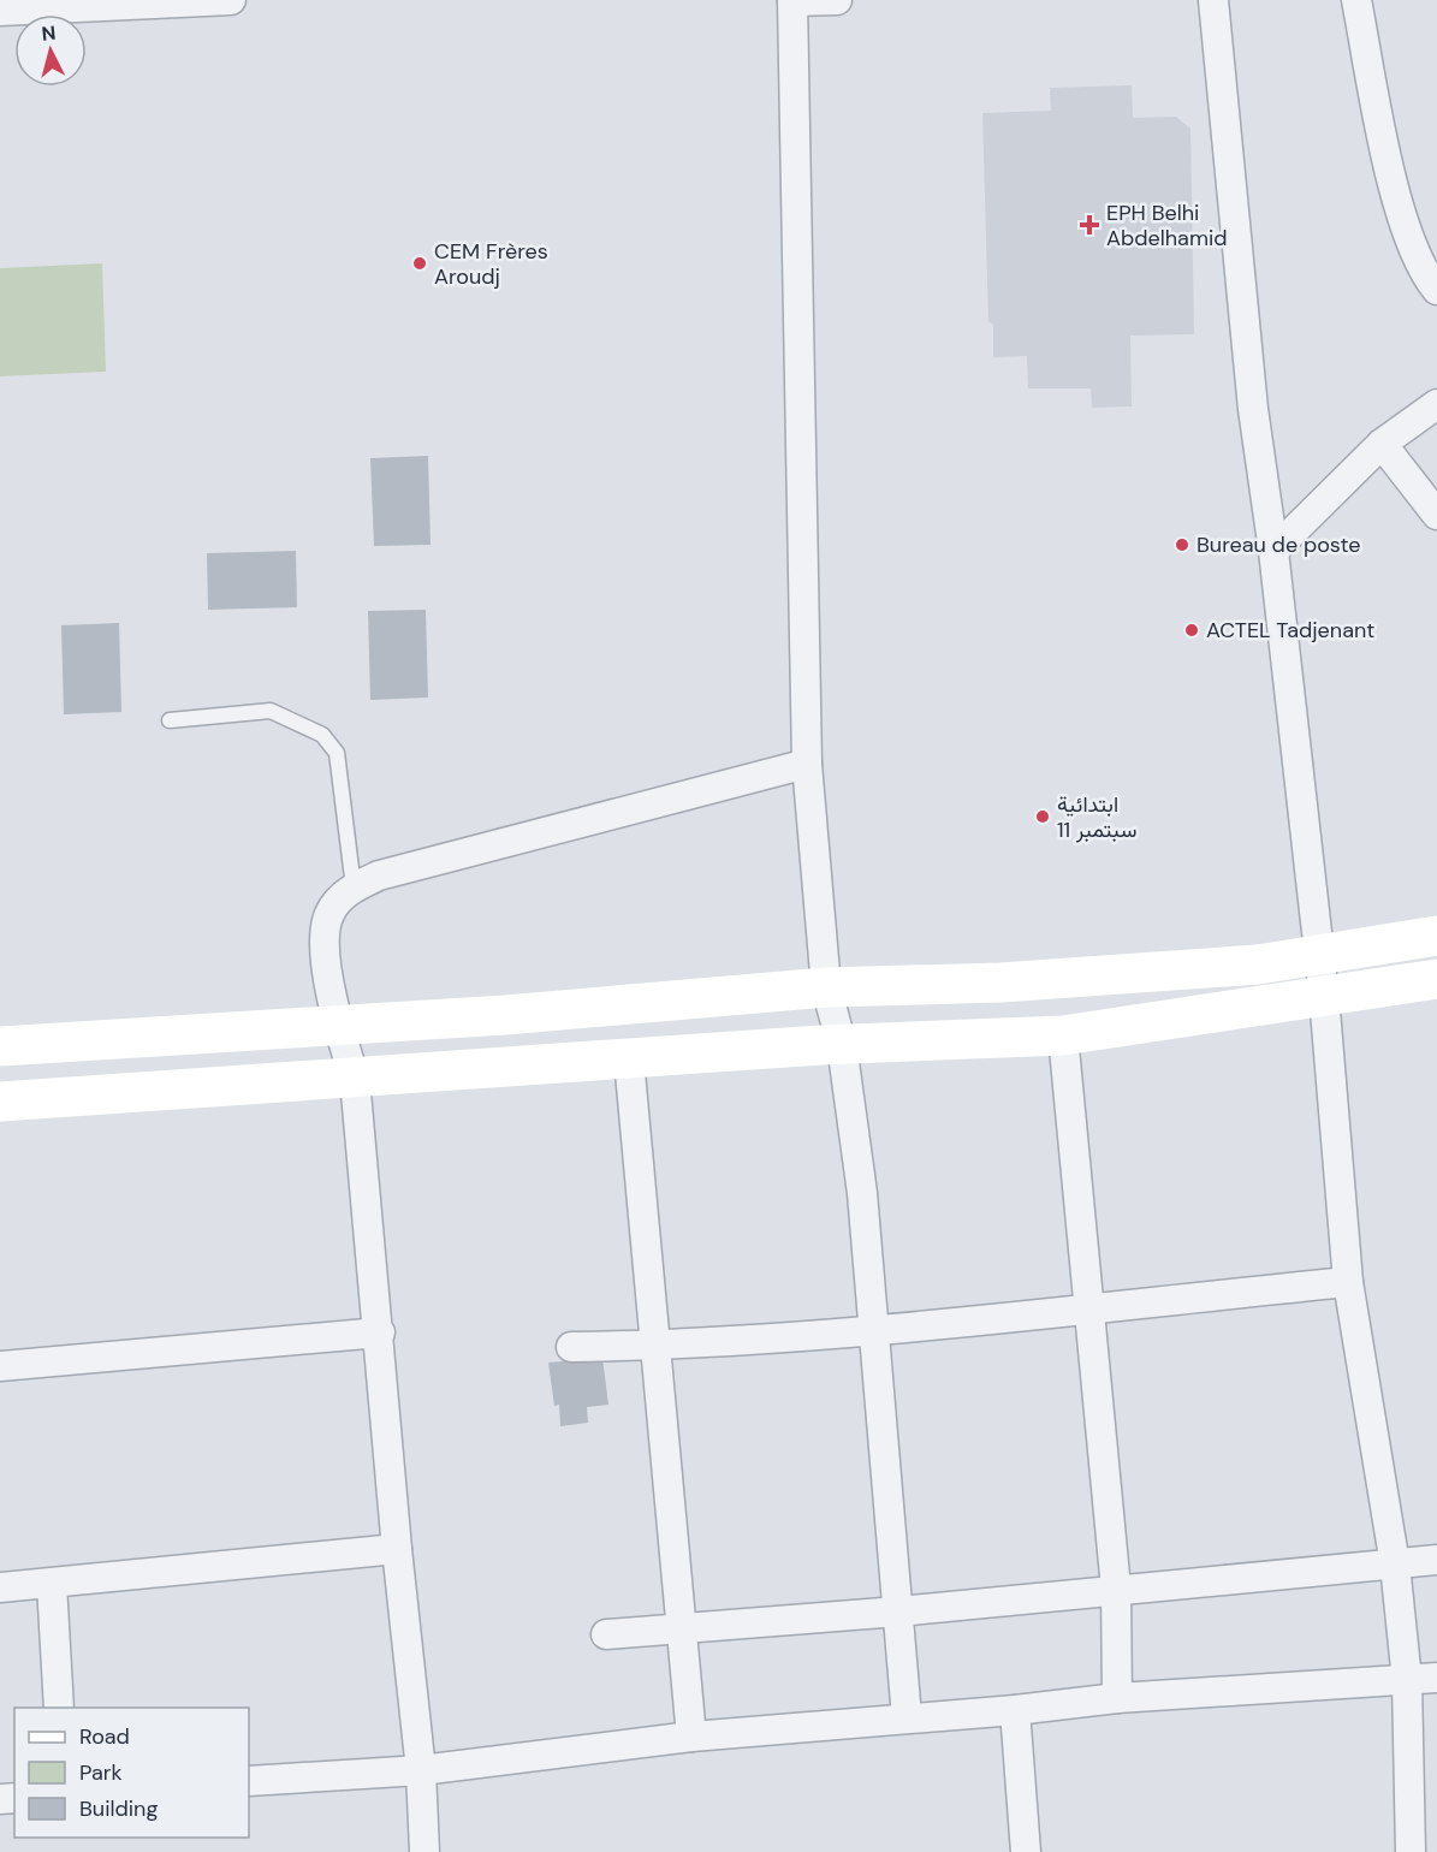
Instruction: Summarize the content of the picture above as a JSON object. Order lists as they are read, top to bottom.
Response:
{
  "places": {
    "health": ["EPH Belhi Abdelhamid"],
    "other": [
      "CEM Frères Aroudj",
      "Bureau de poste",
      "ACTEL Tadjenant",
      "ابتدائية 11 سبتمبر"
    ]
  },
  "legend": ["Road", "Park", "Building"],
  "north": "top"
}
